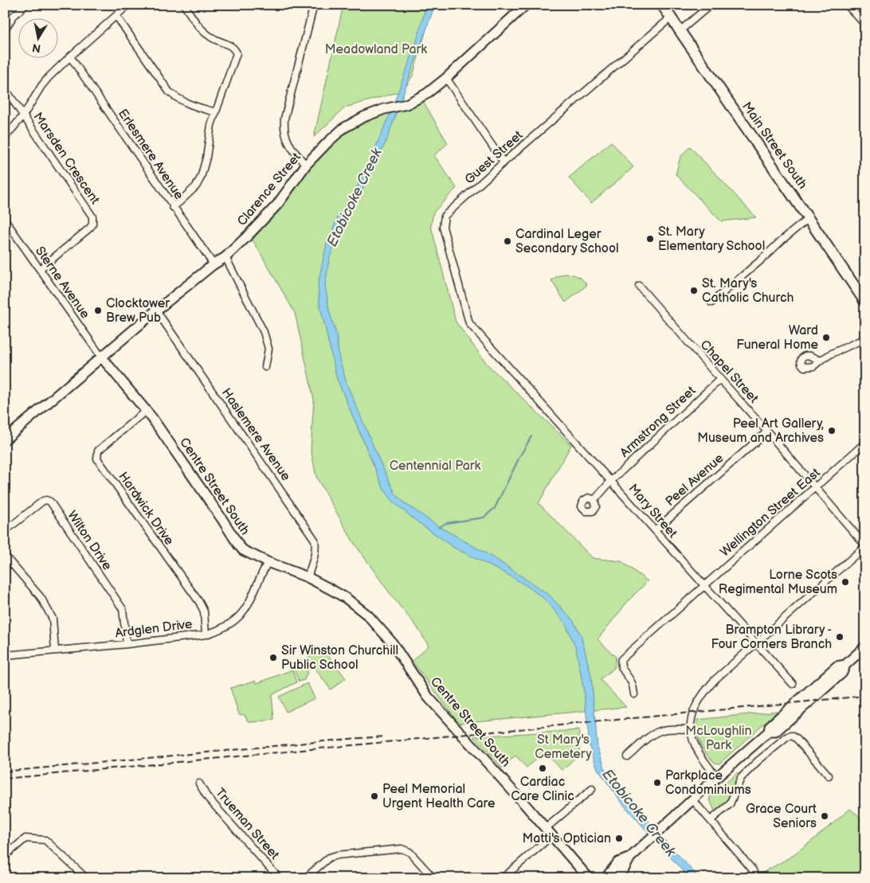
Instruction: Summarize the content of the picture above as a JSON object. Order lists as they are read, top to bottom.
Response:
{
  "streets": {
    "main road": ["Main Street South"],
    "street": [
      "Erlesmere Avenue",
      "Guest Street",
      "Marsden Crescent",
      "Clarence Street",
      "Sterne Avenue",
      "Chapel Street",
      "Armstrong Street",
      "Haslemere Avenue",
      "Peel Avenue",
      "Centre Street South",
      "Hardwick Drive",
      "Mary Street",
      "Wellington Street East",
      "Wilton Drive",
      "Ardglen Drive",
      "Trueman Street"
    ]
  },
  "crossings": [
    ["Main Street South", "Guest Street"],
    ["Erlesmere Avenue", "Clarence Street"],
    ["Guest Street", "Mary Street"],
    ["Marsden Crescent", "Sterne Avenue"],
    ["Clarence Street", "Sterne Avenue"],
    ["Clarence Street", "Haslemere Avenue"],
    ["Clarence Street", "Centre Street South"],
    ["Sterne Avenue", "Centre Street South"],
    ["Chapel Street", "Armstrong Street"],
    ["Chapel Street", "Peel Avenue"],
    ["Chapel Street", "Wellington Street East"],
    ["Armstrong Street", "Mary Street"],
    ["Haslemere Avenue", "Centre Street South"],
    ["Peel Avenue", "Mary Street"],
    ["Centre Street South", "Hardwick Drive"],
    ["Centre Street South", "Ardglen Drive"],
    ["Hardwick Drive", "Ardglen Drive"],
    ["Mary Street", "Wellington Street East"],
    ["Wilton Drive", "Ardglen Drive"]
  ],
  "water": ["Etobicoke Creek"],
  "parks": [
    "Meadowland Park",
    "Centennial Park",
    "McLoughlin Park",
    "St Mary's Cemetery"
  ],
  "places": [
    "St. Mary Elementary School",
    "Cardinal Leger Secondary School",
    "St. Mary's Catholic Church",
    "Clocktower Brew Pub",
    "Ward Funeral Home",
    "Peel Art Gallery, Museum and Archives",
    "Lorne Scots Regimental Museum",
    "Brampton Library - Four Corners Branch",
    "Sir Winston Churchill Public School",
    "Cardiac Care Clinic",
    "Parkplace Condominiums",
    "Peel Memorial Urgent Health Care",
    "Grace Court Seniors",
    "Matti's Optician"
  ],
  "north": "bottom"
}
